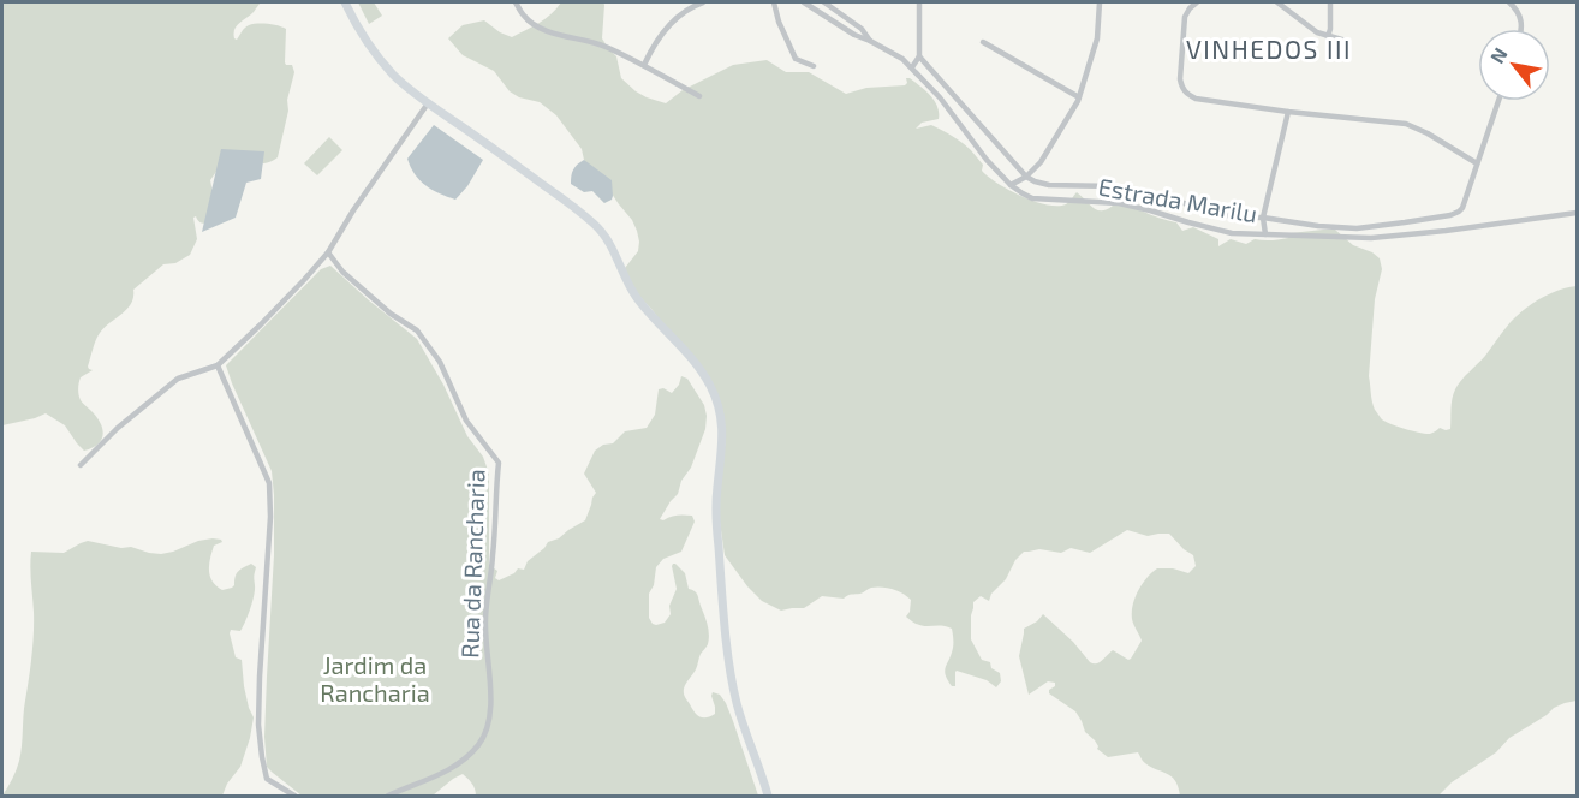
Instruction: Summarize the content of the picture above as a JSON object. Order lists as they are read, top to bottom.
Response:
{
  "streets": {
    "street": ["Estrada Marilu", "Rua da Rancharia"]
  },
  "districts": ["VINHEDOS III"],
  "parks": ["Jardim da Rancharia"],
  "north": "top left"
}
